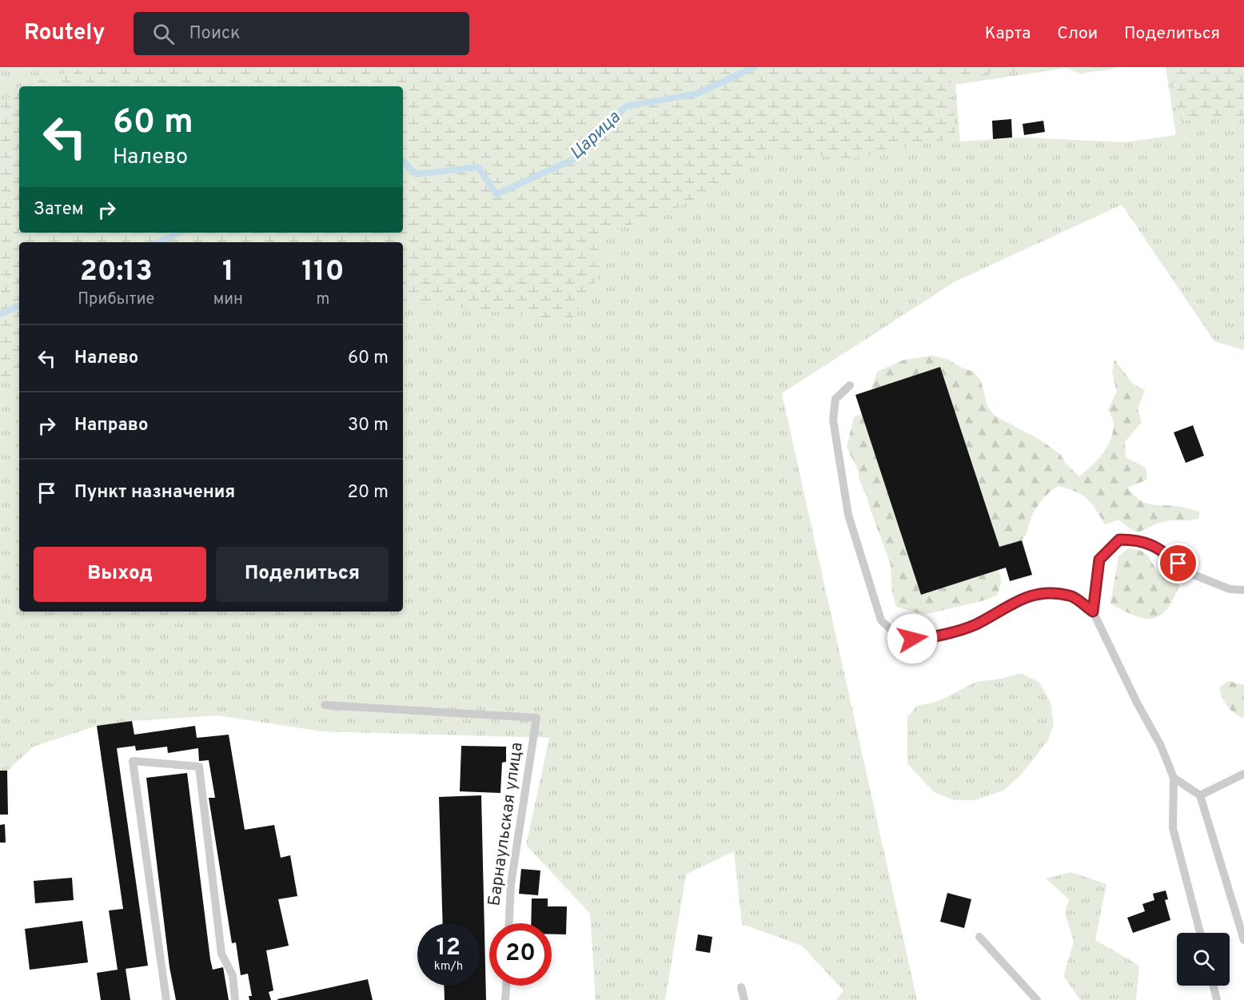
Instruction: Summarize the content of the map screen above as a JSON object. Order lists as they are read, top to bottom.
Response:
{
  "streets": {
    "lane": ["Барнаульская улица"]
  },
  "water": ["Царица"],
  "page": {
    "header": "Routely",
    "search": "Поиск",
    "nav": ["Карта", "Слои", "Поделиться"],
    "turn": ["60 m", "Налево"],
    "then": "Затем",
    "eta": [
      "20:13",
      "Прибытие",
      "1",
      "мин",
      "110",
      "m"
    ],
    "list": [
      {
        "name": "Налево",
        "value": "60 m"
      },
      {
        "name": "Направо",
        "value": "30 m"
      },
      {
        "name": "Пункт назначения",
        "value": "20 m"
      }
    ],
    "buttons": ["Выход", "Поделиться"],
    "speed": "12 km/h",
    "limit": "20"
  }
}
